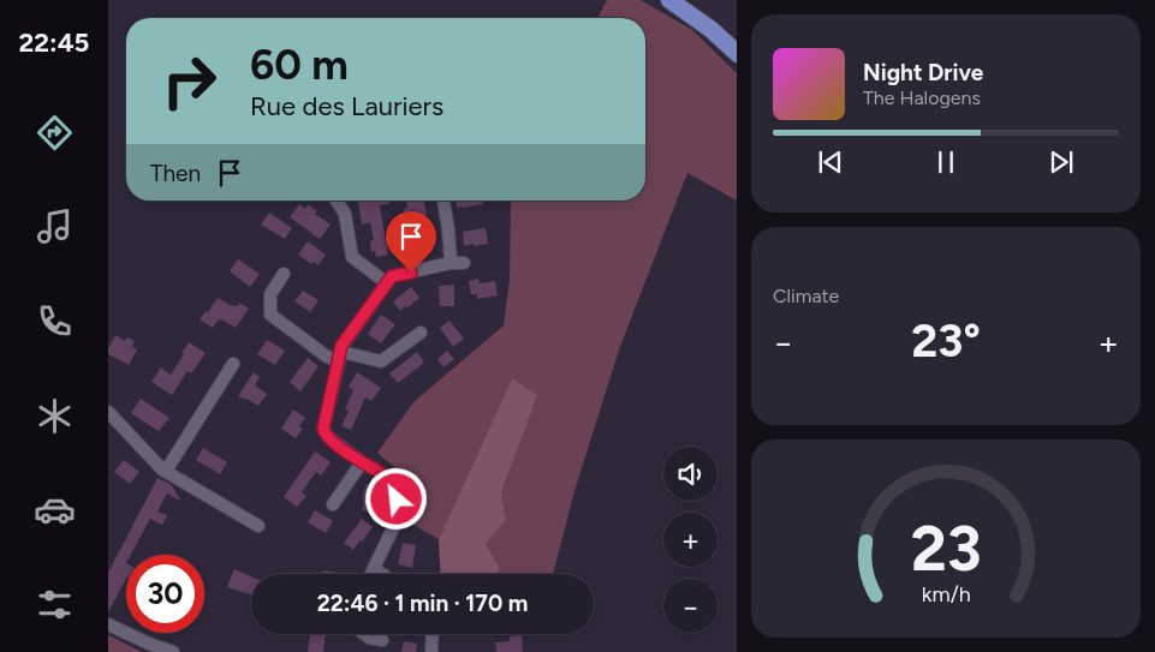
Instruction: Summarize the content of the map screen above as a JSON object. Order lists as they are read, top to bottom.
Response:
{
  "page": {
    "tabs": "22:45",
    "turn": ["60 m", "Rue des Lauriers"],
    "song": ["Night Drive", "The Halogens"],
    "then": "Then",
    "tile": "Climate",
    "heat": ["−", "23°", "+"],
    "map_buttons": ["+", "−"],
    "limit": "30",
    "trip": "22:46 · 1 min · 170 m",
    "gauge": ["23", "km/h"]
  }
}
